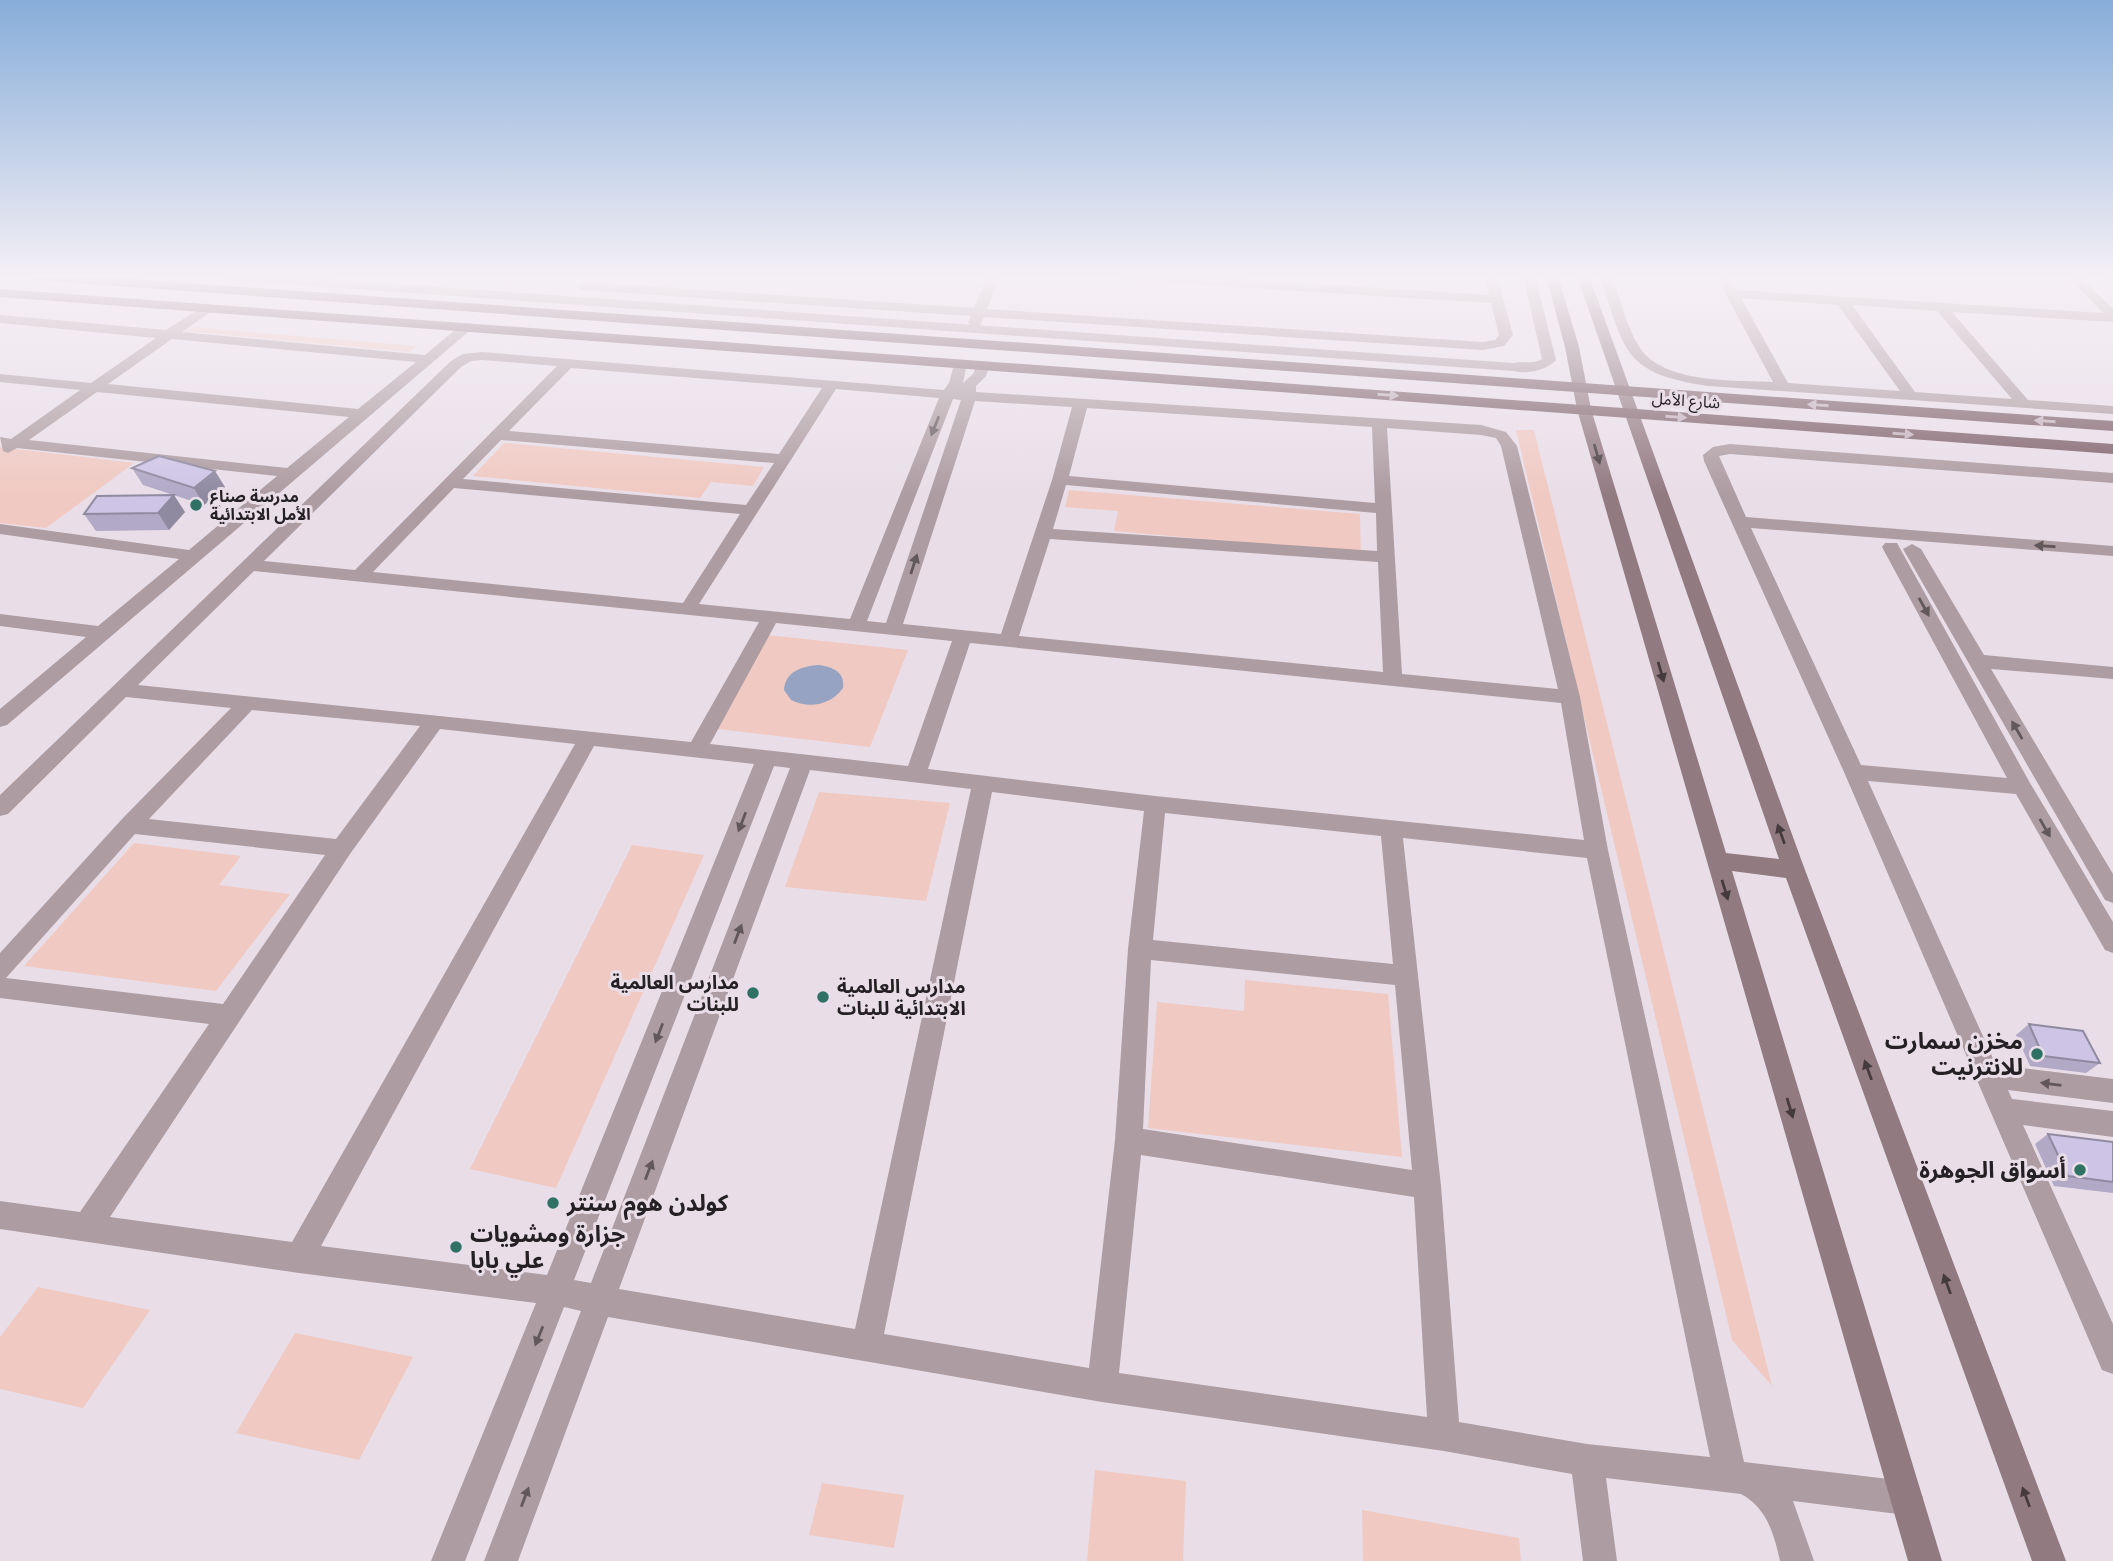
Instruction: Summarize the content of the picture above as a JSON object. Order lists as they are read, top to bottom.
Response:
{
  "streets": {
    "main road": ["شارع الأمل"]
  },
  "places": [
    "مدرسة صناع الأمل الابتدائية",
    "مدارس العالمية للبنات",
    "مدارس العالمية الابتدائية للبنات",
    "مخزن سمارت للانترنيت",
    "أسواق الجوهرة",
    "كولدن هوم سنتر",
    "جزارة ومشويات علي بابا"
  ]
}
